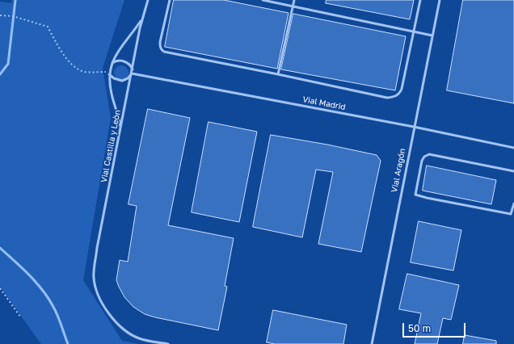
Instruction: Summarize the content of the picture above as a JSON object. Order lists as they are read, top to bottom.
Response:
{
  "streets": {
    "lane": ["Vial Madrid", "Vial Castilla y Leòn", "Vial Aragón"]
  },
  "crossings": [
    ["Vial Madrid", "Vial Castilla y Leòn"],
    ["Vial Madrid", "Vial Aragón"]
  ],
  "scale_bar": "50 m"
}
